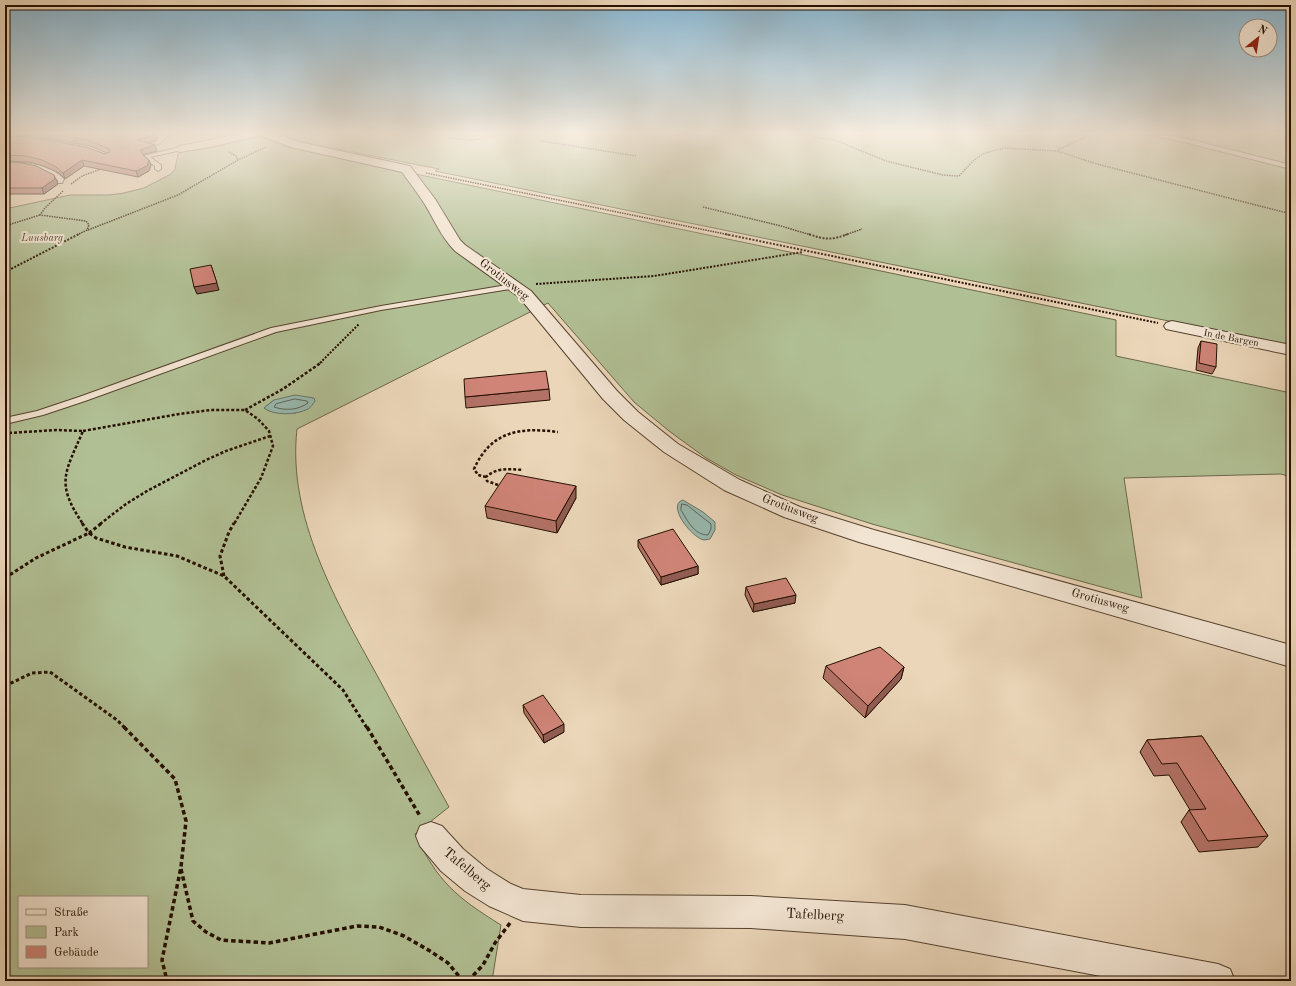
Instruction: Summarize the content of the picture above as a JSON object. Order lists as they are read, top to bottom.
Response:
{
  "streets": {
    "street": ["Grotiusweg", "In de Bargen", "Tafelberg"]
  },
  "parks": ["Luusbarg"],
  "legend": ["Straße", "Park", "Gebäude"],
  "north": "top right"
}
